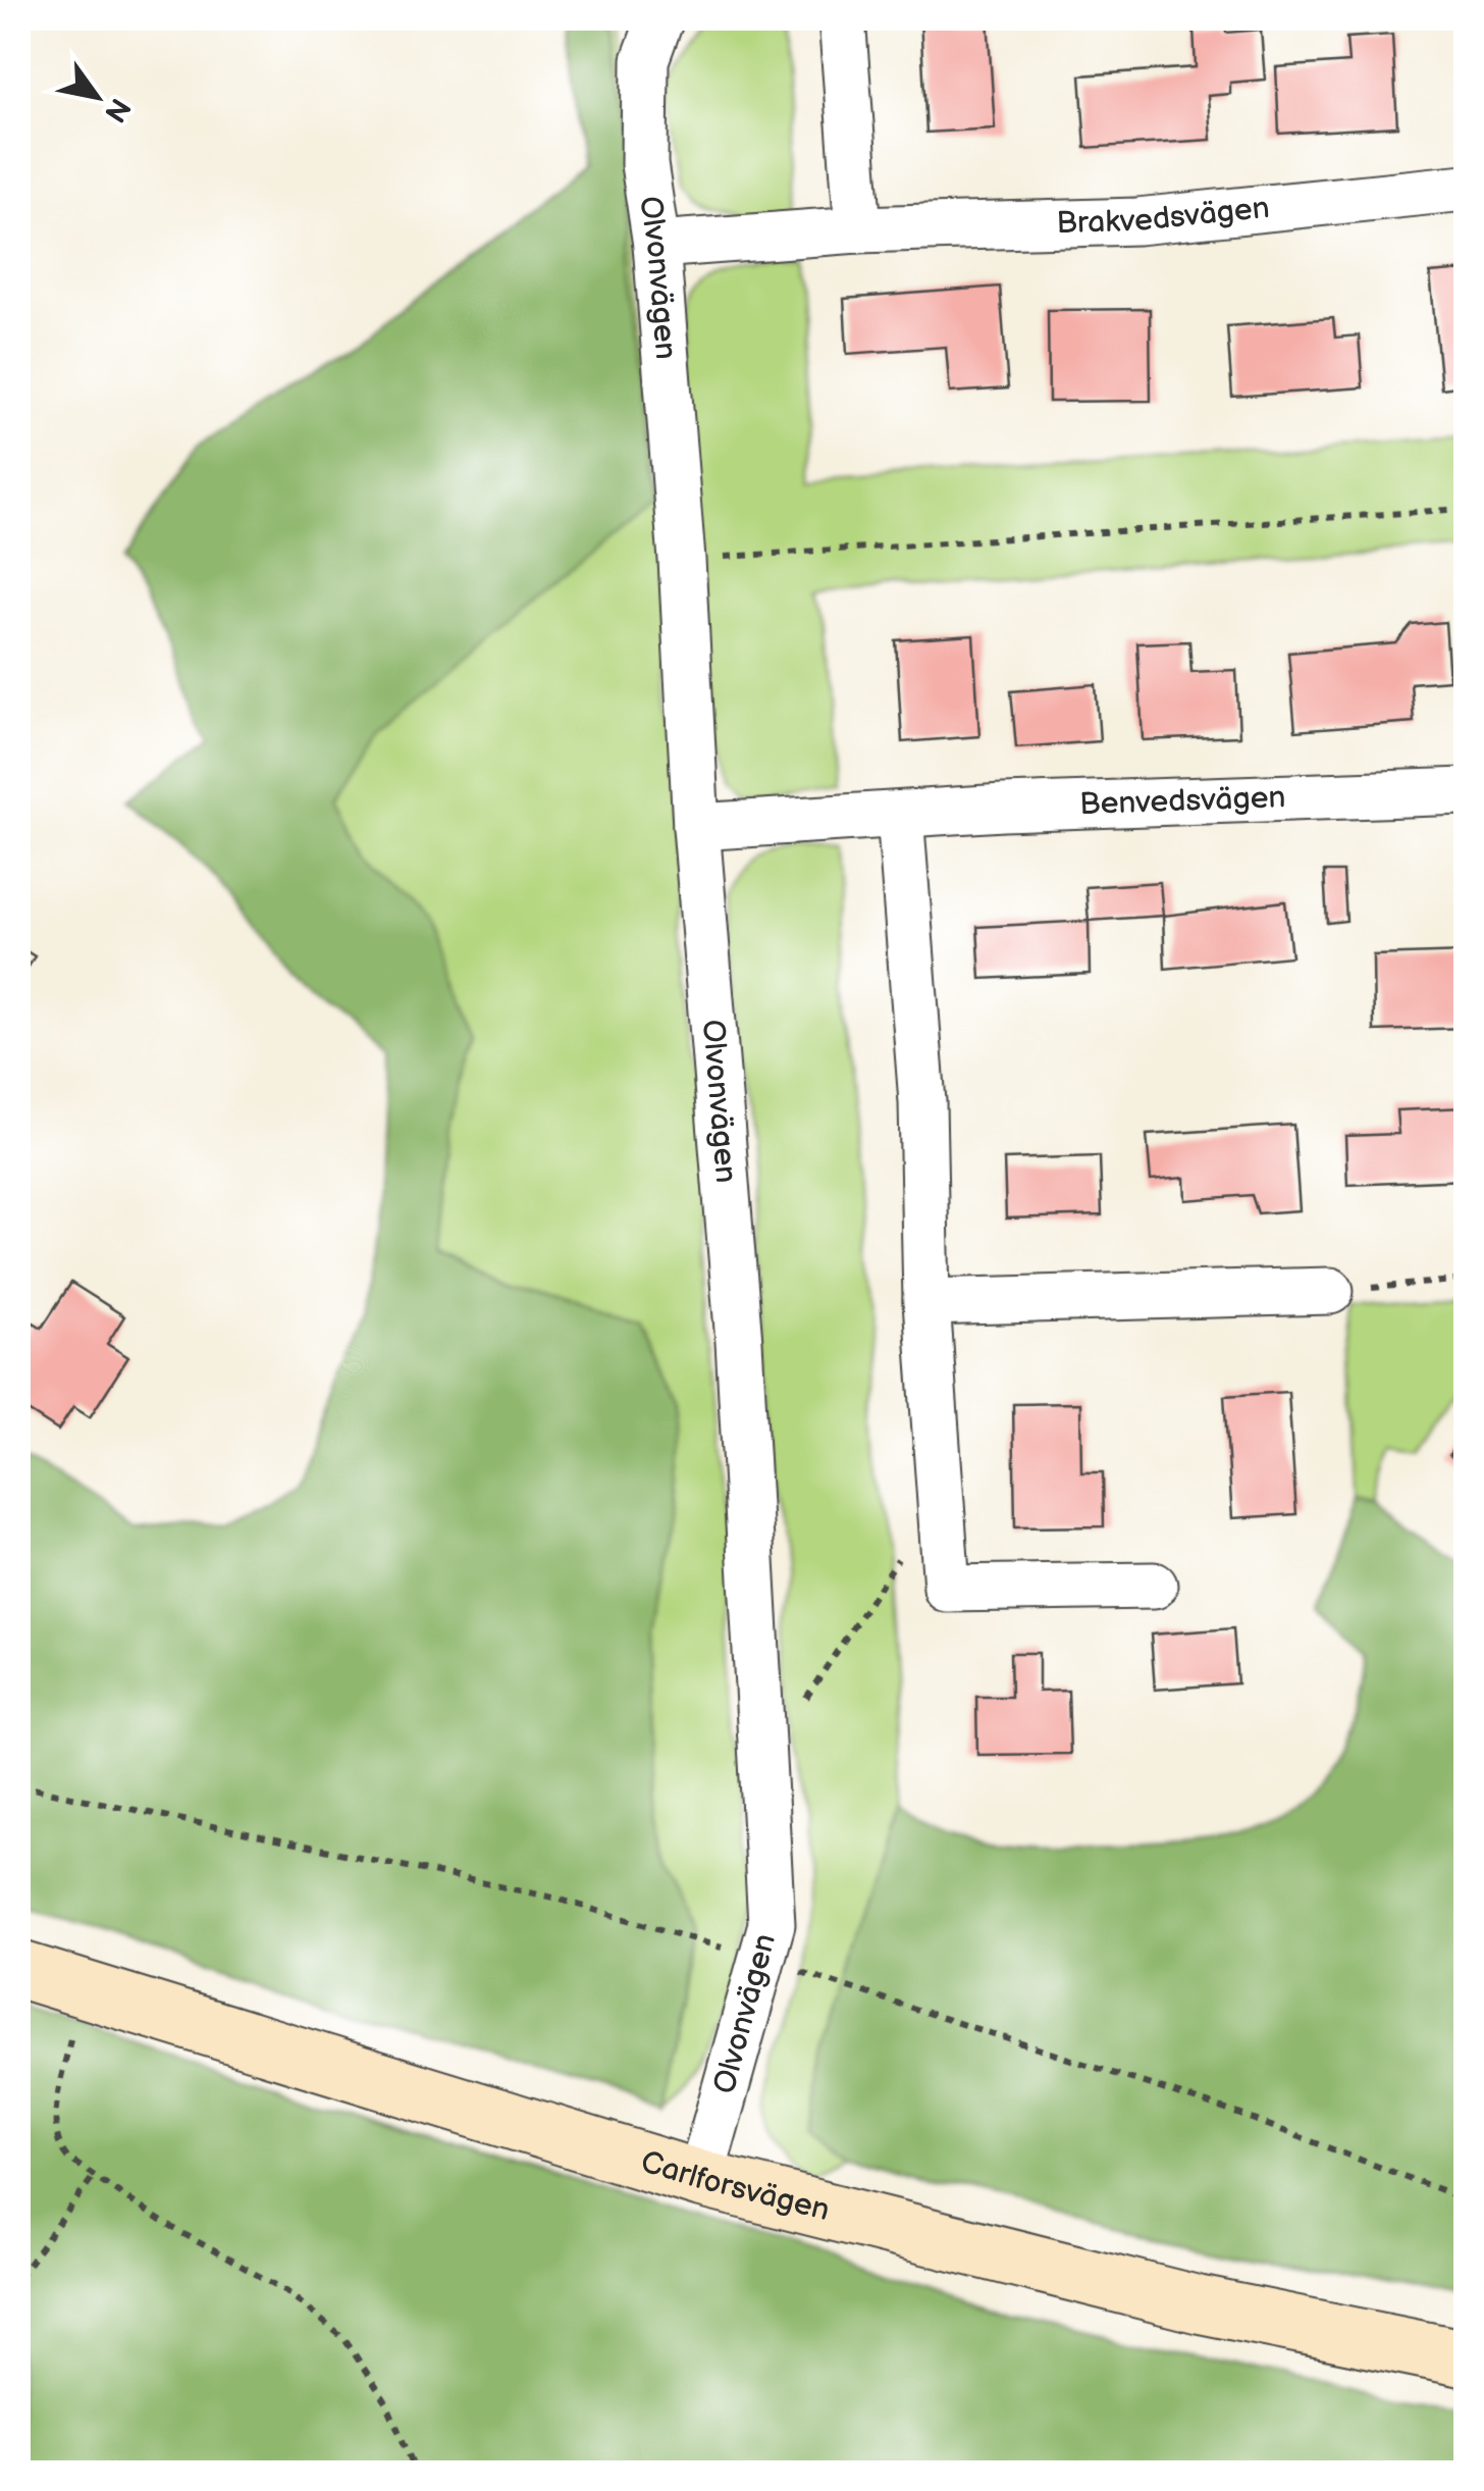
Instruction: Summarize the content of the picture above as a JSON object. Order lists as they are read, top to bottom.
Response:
{
  "streets": {
    "street": [
      "Brakvedsvägen",
      "Olvonvägen",
      "Benvedsvägen",
      "Carlforsvägen"
    ]
  },
  "crossings": [
    ["Brakvedsvägen", "Olvonvägen"],
    ["Olvonvägen", "Benvedsvägen"],
    ["Olvonvägen", "Carlforsvägen"]
  ],
  "north": "bottom right"
}
